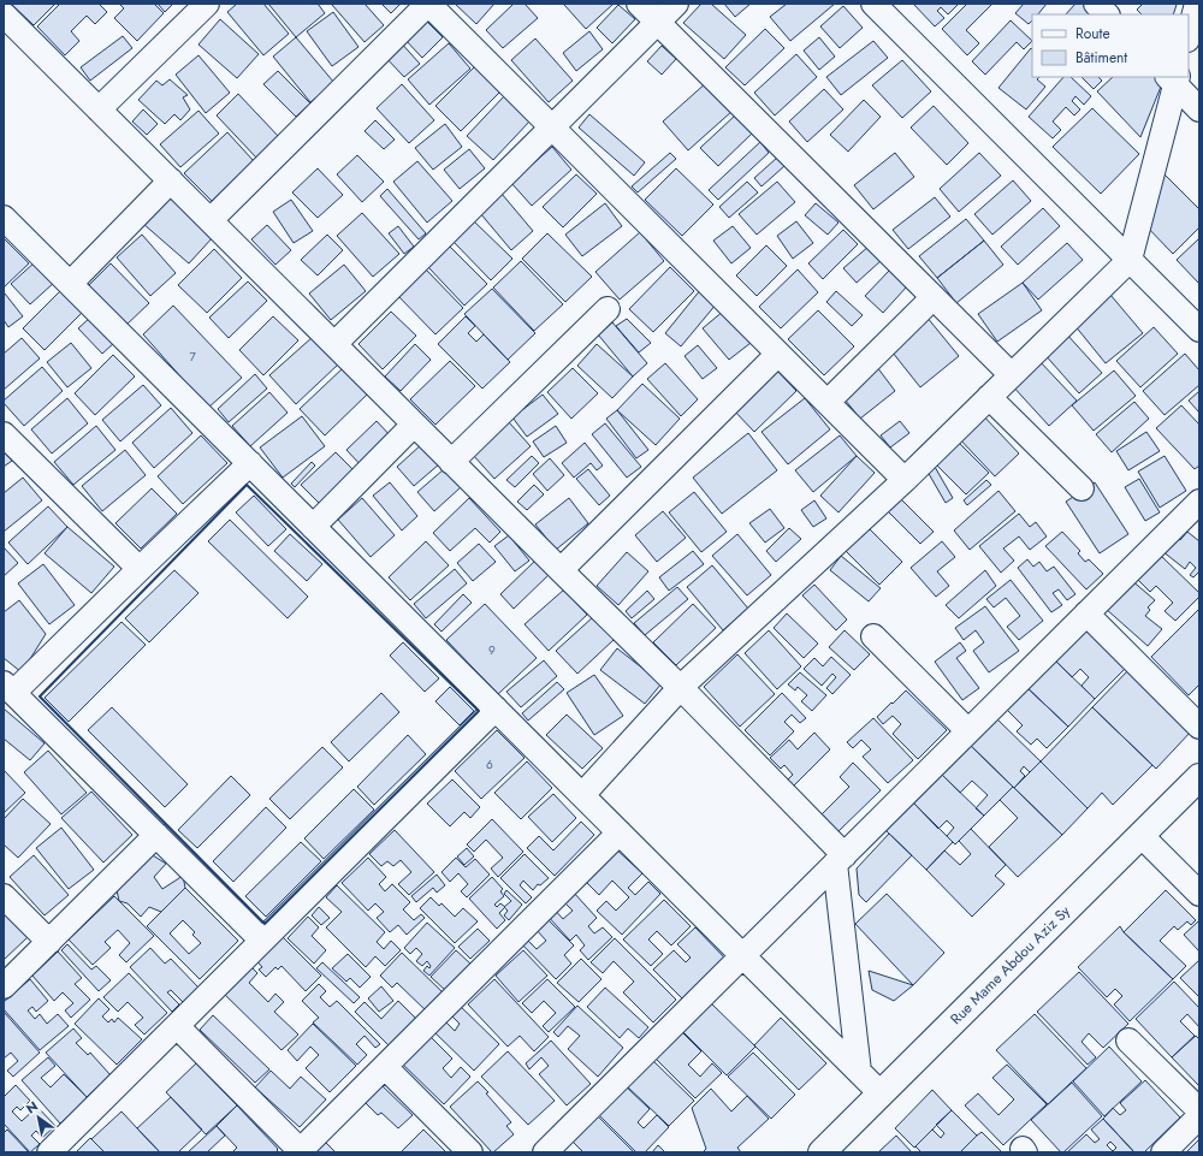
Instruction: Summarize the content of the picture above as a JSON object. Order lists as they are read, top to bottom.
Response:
{
  "streets": {
    "street": ["Rue Mame Abdou Aziz Sy"]
  },
  "house_numbers": ["7", "9", "6"],
  "legend": ["Route", "Bâtiment"],
  "north": "top left"
}
